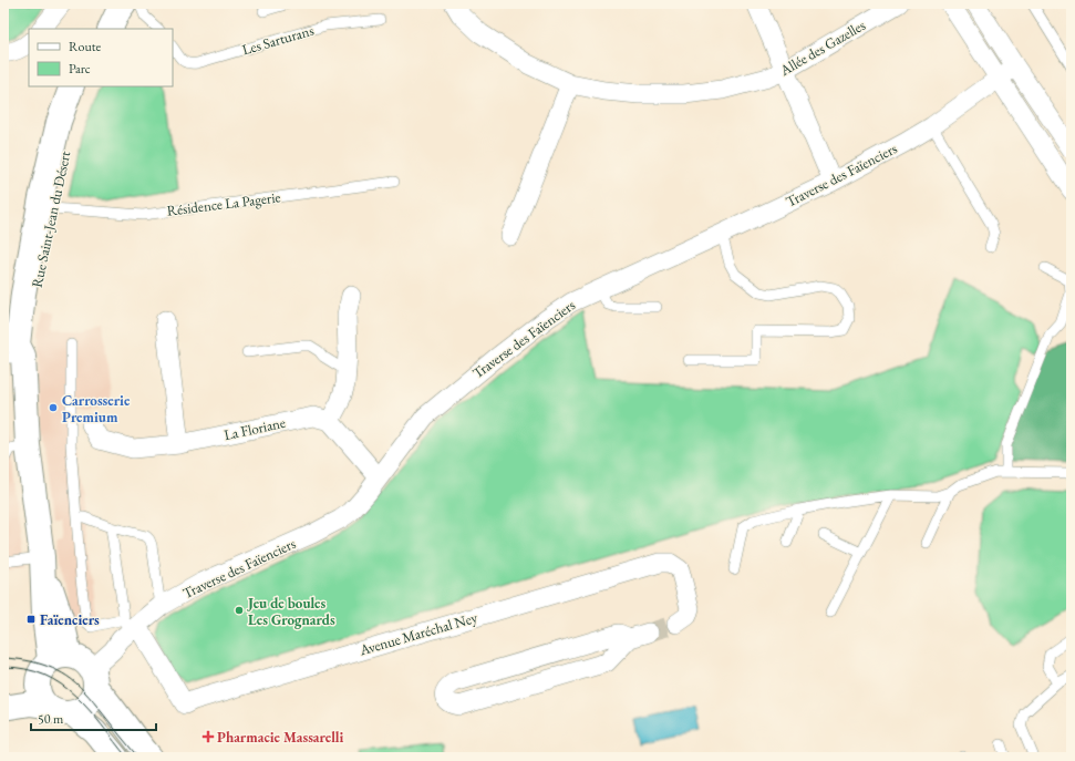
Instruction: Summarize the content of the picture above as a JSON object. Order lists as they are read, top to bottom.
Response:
{
  "streets": {
    "street": [
      "Allée des Gazelles",
      "Traverse des Faïenciers",
      "Rue Saint-Jean du Désert",
      "La Floriane",
      "Avenue Maréchal Ney"
    ],
    "lane": ["Les Sarturans", "Résidence La Pagerie"]
  },
  "crossings": [
    ["Traverse des Faïenciers", "Rue Saint-Jean du Désert"],
    ["Traverse des Faïenciers", "Avenue Maréchal Ney"],
    ["Résidence La Pagerie", "Rue Saint-Jean du Désert"]
  ],
  "places": {
    "other": ["Carrosserie Premium", "Jeu de boules Les Grognards"],
    "transit": ["Faïenciers"],
    "health": ["Pharmacie Massarelli"]
  },
  "legend": ["Route", "Parc"],
  "scale_bar": "50 m"
}
